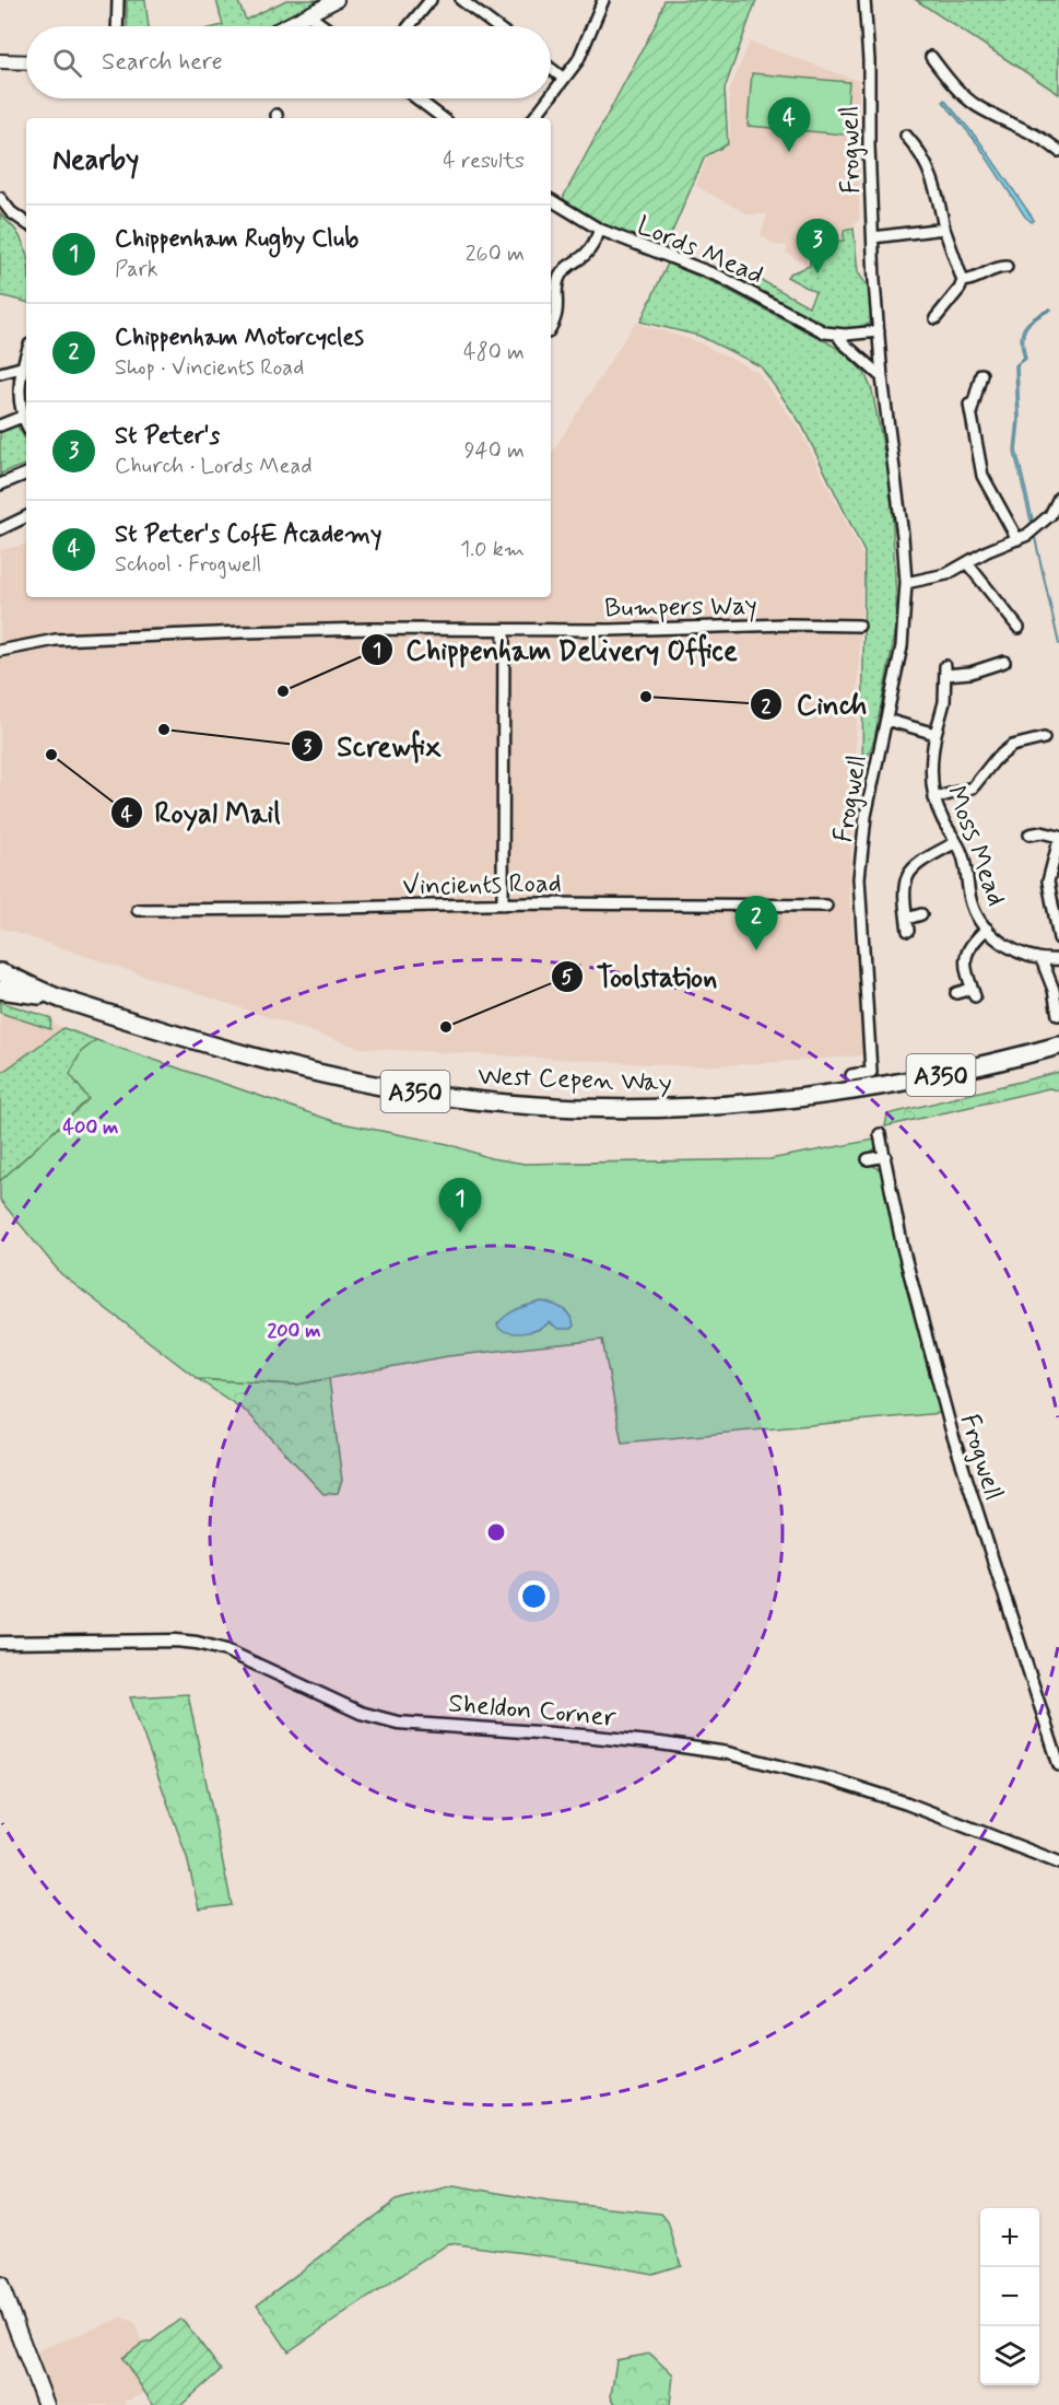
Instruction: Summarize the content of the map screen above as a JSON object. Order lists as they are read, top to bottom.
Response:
{
  "streets": {
    "highway": ["A350", "West Cepen Way"],
    "street": [
      "Frogwell",
      "Lords Mead",
      "Bumpers Way",
      "Moss Mead",
      "Vincients Road",
      "Sheldon Corner"
    ]
  },
  "crossings": [
    ["Frogwell", "Lords Mead"]
  ],
  "places": [
    "Chippenham Delivery Office",
    "Cinch",
    "Screwfix",
    "Royal Mail",
    "Toolstation"
  ],
  "page": {
    "search": "Search here",
    "pins": [
      "4",
      "3",
      "2",
      "1"
    ],
    "heading": ["Nearby", "4 results"],
    "list": [
      {
        "mark": "1",
        "name": "Chippenham Rugby Club",
        "note": "Park",
        "value": "260 m"
      },
      {
        "mark": "2",
        "name": "Chippenham Motorcycles",
        "note": "Shop · Vincients Road",
        "value": "480 m"
      },
      {
        "mark": "3",
        "name": "St Peter's",
        "note": "Church · Lords Mead",
        "value": "940 m"
      },
      {
        "mark": "4",
        "name": "St Peter's CofE Academy",
        "note": "School · Frogwell",
        "value": "1.0 km"
      }
    ],
    "map_buttons": ["+", "−"]
  },
  "rings": ["400 m", "200 m"]
}
